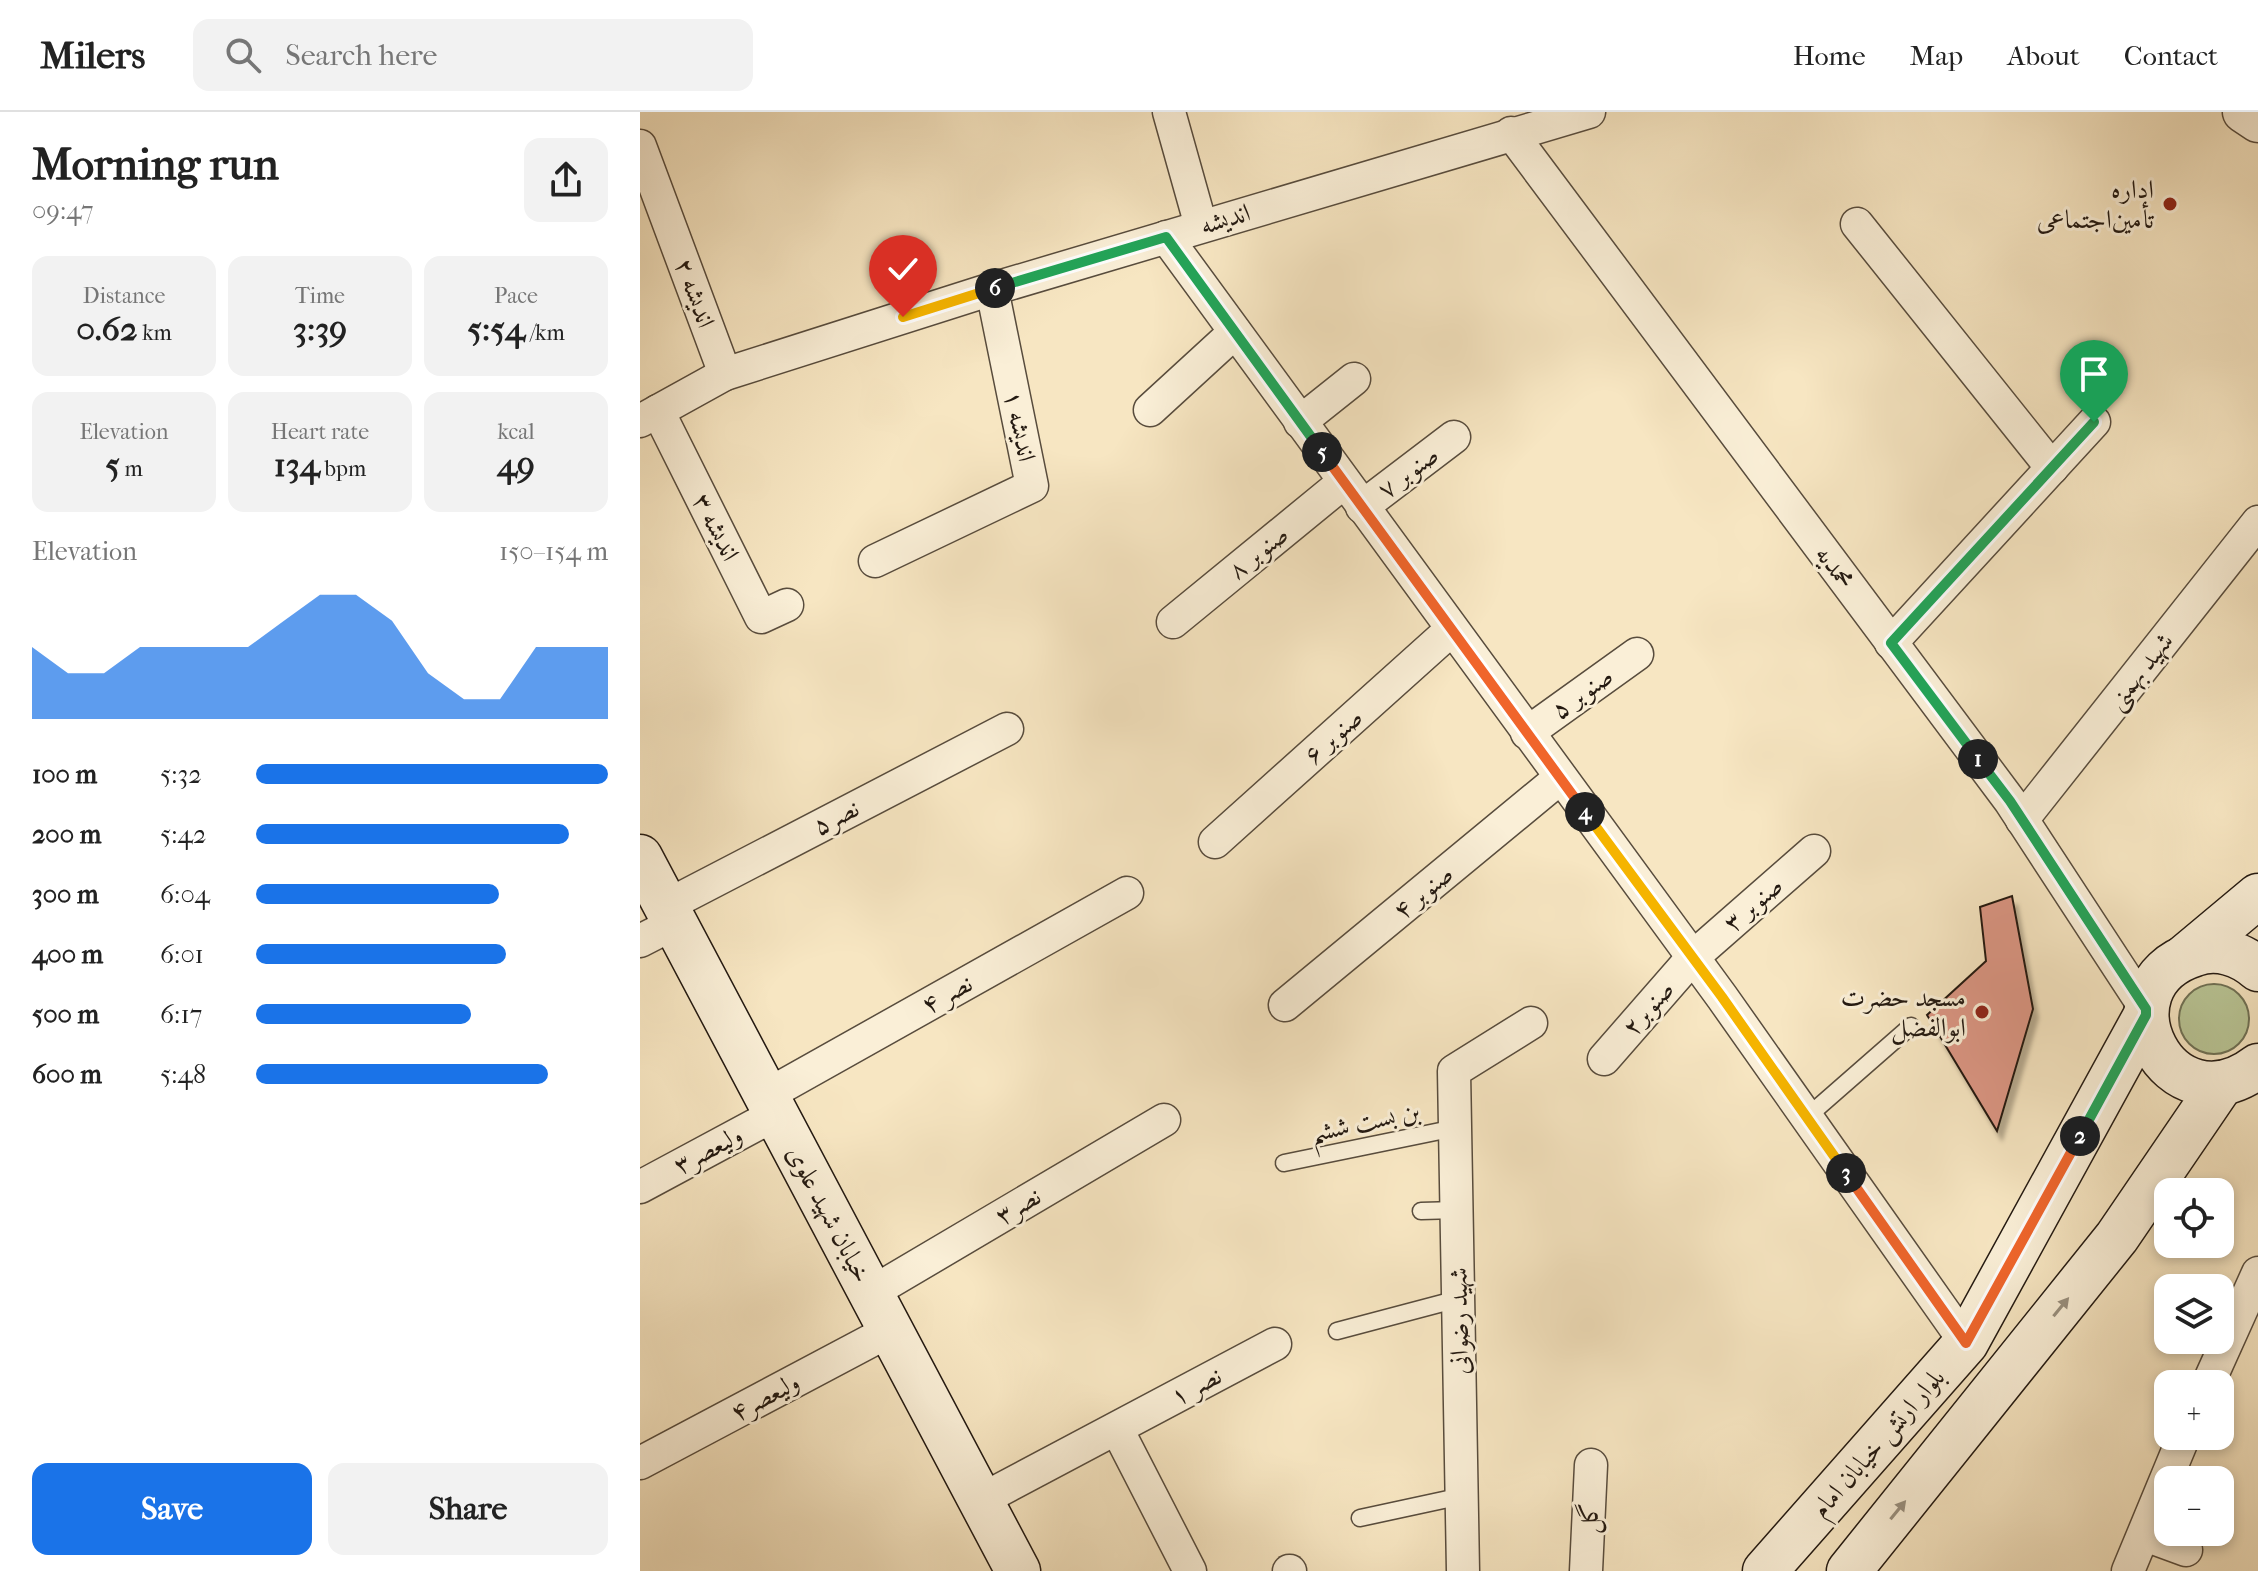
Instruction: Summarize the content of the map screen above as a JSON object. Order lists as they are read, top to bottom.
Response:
{
  "streets": {
    "main road": ["خیابان شهید علوی", "بلوار ارتش خیابان امام"],
    "street": [
      "اندیشه",
      "اندیشه ۲",
      "اندیشه ۱",
      "صنوبر ۷",
      "اندیشه ۳",
      "صنوبر ۸",
      "محمدیه",
      "شهید بهمنی",
      "صنوبر ۵",
      "صنوبر ۶",
      "نصر۵",
      "صنوبر ۴",
      "صنوبر ۳",
      "نصر ۴",
      "صنوبر۲",
      "ولیعصر۳",
      "نصر۳",
      "شهید رضوانی",
      "نصر ۱",
      "ولیعصر۴",
      "گل"
    ],
    "lane": ["بن بست ششم"]
  },
  "crossings": [
    ["اندیشه", "اندیشه ۲"],
    ["اندیشه", "اندیشه ۱"],
    ["اندیشه", "اندیشه ۳"],
    ["اندیشه", "محمدیه"],
    ["صنوبر ۷", "صنوبر ۸"],
    ["محمدیه", "شهید بهمنی"],
    ["محمدیه", "بلوار ارتش خیابان امام"],
    ["نصر۵", "خیابان شهید علوی"],
    ["صنوبر ۳", "صنوبر۲"],
    ["نصر ۴", "ولیعصر۳"],
    ["نصر ۴", "خیابان شهید علوی"],
    ["بن بست ششم", "شهید رضوانی"],
    ["ولیعصر۳", "خیابان شهید علوی"],
    ["نصر۳", "خیابان شهید علوی"],
    ["نصر۳", "ولیعصر۴"],
    ["خیابان شهید علوی", "نصر ۱"],
    ["خیابان شهید علوی", "ولیعصر۴"]
  ],
  "places": ["اداره تأمین‌اجتماعی", "مسجد حضرت ابوالفضل"],
  "page": {
    "header": "Milers",
    "search": "Search here",
    "nav": [
      "Home",
      "Map",
      "About",
      "Contact"
    ],
    "heading": ["Morning run", "09:47"],
    "stats": [
      ["Distance", "0.62 km"],
      ["Time", "3:39"],
      ["Pace", "5:54 /km"],
      ["Elevation", "5 m"],
      ["Heart rate", "134 bpm"],
      ["kcal", "49"]
    ],
    "pins": [
      "6",
      "5",
      "1",
      "4",
      "2",
      "3"
    ],
    "chart": ["Elevation", "150–154 m"],
    "list": [
      {
        "name": "100 m",
        "note": "5:32"
      },
      {
        "name": "200 m",
        "note": "5:42"
      },
      {
        "name": "300 m",
        "note": "6:04"
      },
      {
        "name": "400 m",
        "note": "6:01"
      },
      {
        "name": "500 m",
        "note": "6:17"
      },
      {
        "name": "600 m",
        "note": "5:48"
      }
    ],
    "map_buttons": ["+", "−"],
    "buttons": ["Save", "Share"]
  }
}
